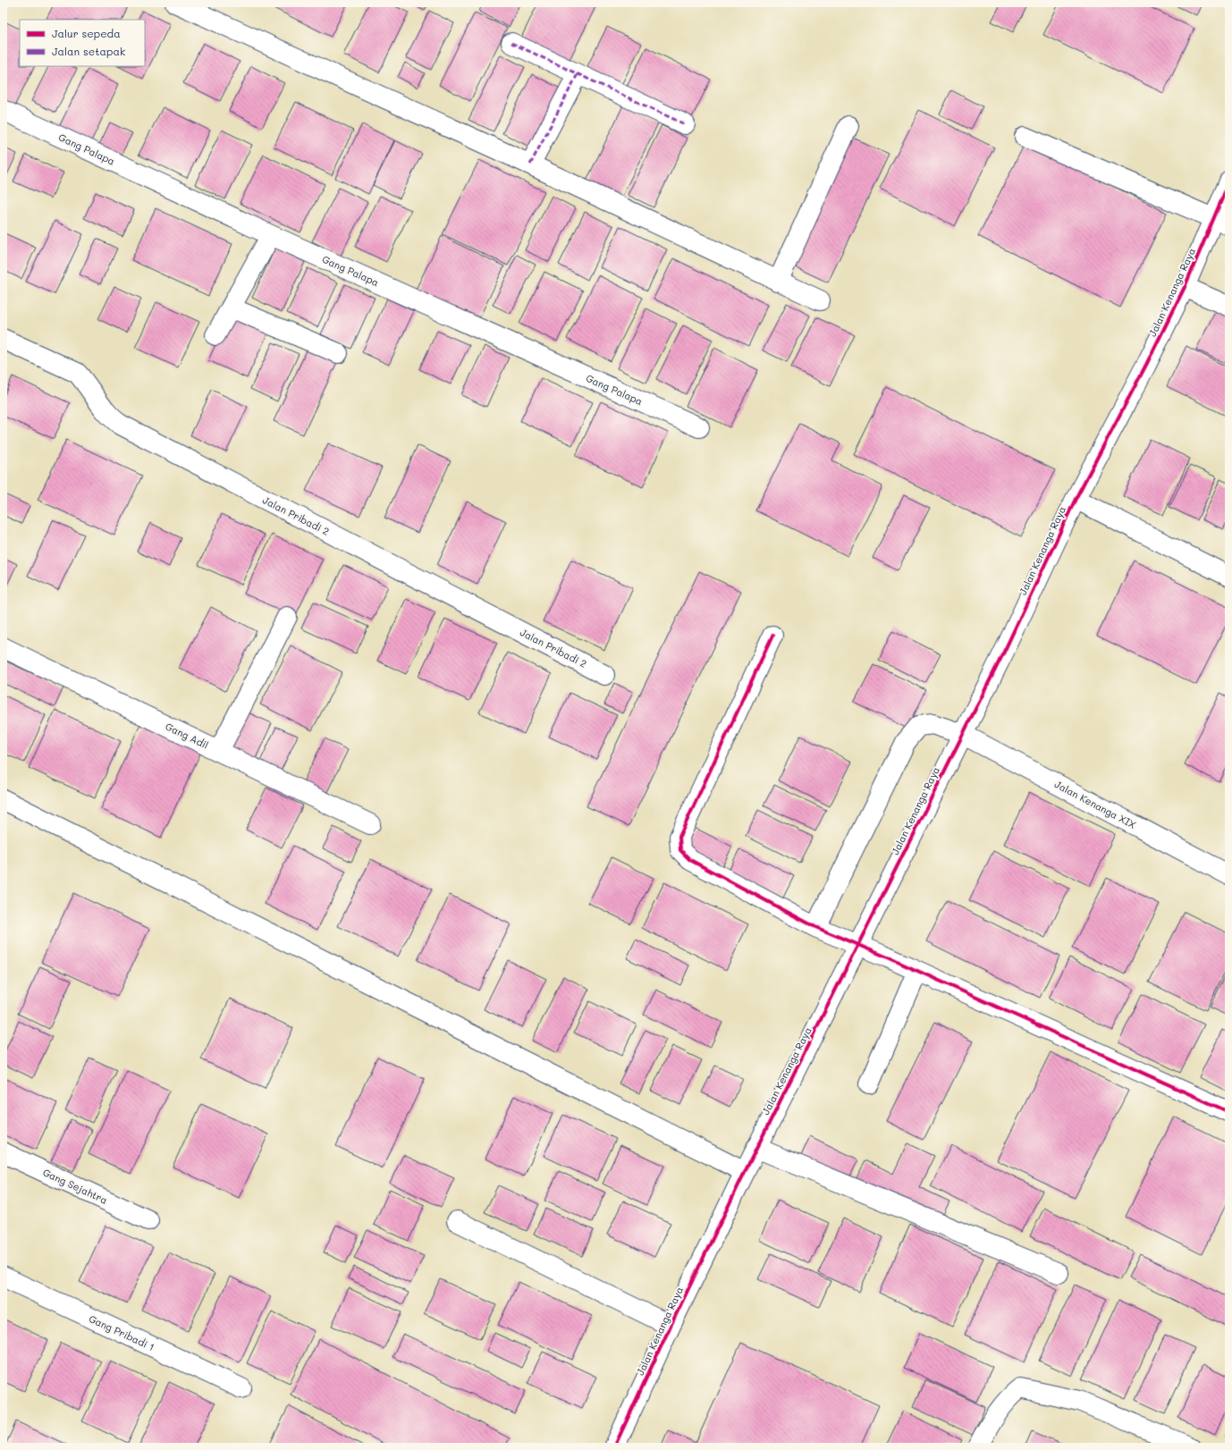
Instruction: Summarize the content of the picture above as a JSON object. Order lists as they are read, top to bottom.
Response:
{
  "streets": {
    "street": [
      "Gang Palapa",
      "Jalan Kenanga Raya",
      "Jalan Pribadi 2",
      "Gang Adil",
      "Jalan Kenanga XIX",
      "Gang Sejahtra",
      "Gang Pribadi 1"
    ]
  },
  "crossings": [
    ["Jalan Kenanga Raya", "Jalan Kenanga XIX"]
  ],
  "legend": ["Jalur sepeda", "Jalan setapak"]
}
